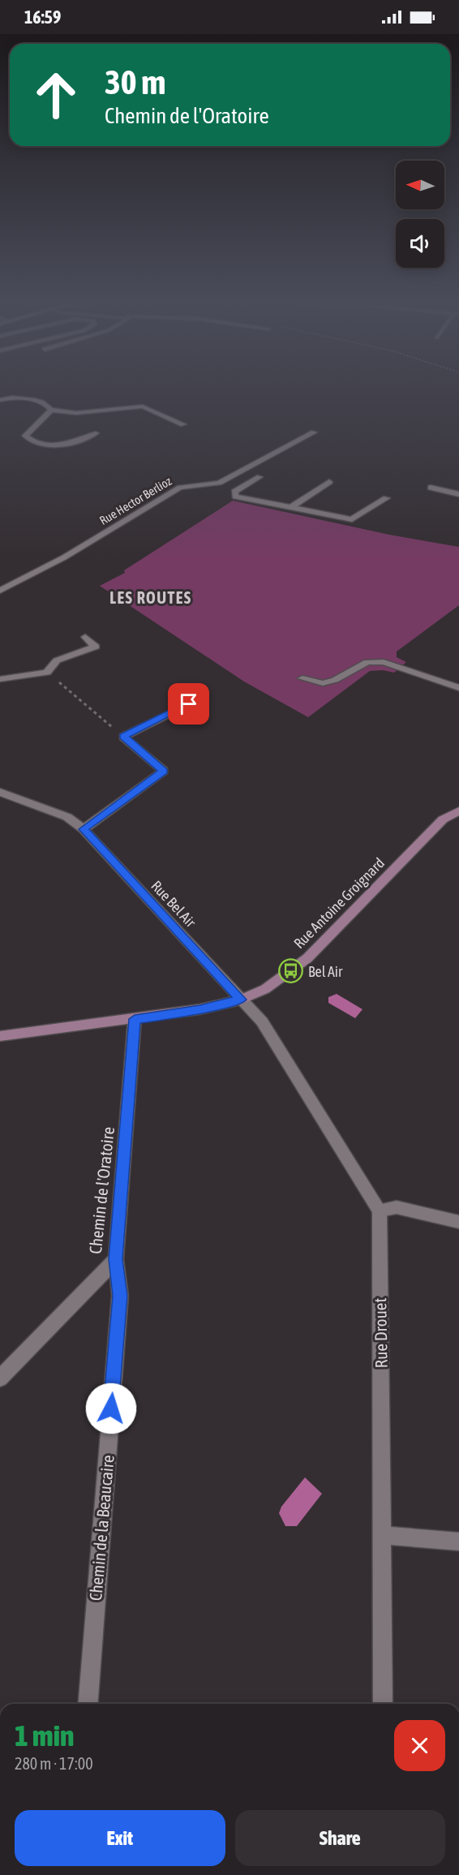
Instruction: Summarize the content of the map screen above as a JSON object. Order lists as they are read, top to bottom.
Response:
{
  "streets": {
    "main road": ["Rue Antoine Groignard"],
    "street": [
      "Rue Hector Berlioz",
      "Rue Bel Air",
      "Chemin de l'Oratoire",
      "Rue Drouet",
      "Chemin de la Beaucaire"
    ]
  },
  "crossings": [
    ["Rue Antoine Groignard", "Rue Bel Air"],
    ["Rue Antoine Groignard", "Chemin de l'Oratoire"],
    ["Chemin de l'Oratoire", "Chemin de la Beaucaire"]
  ],
  "districts": ["LES ROUTES"],
  "places": {
    "bus stop": ["Bel Air"]
  },
  "north": "left",
  "page": {
    "status": "16:59",
    "turn": ["30 m", "Chemin de l'Oratoire"],
    "heading": ["1 min", "280 m · 17:00"],
    "buttons": ["Exit", "Share"]
  }
}
